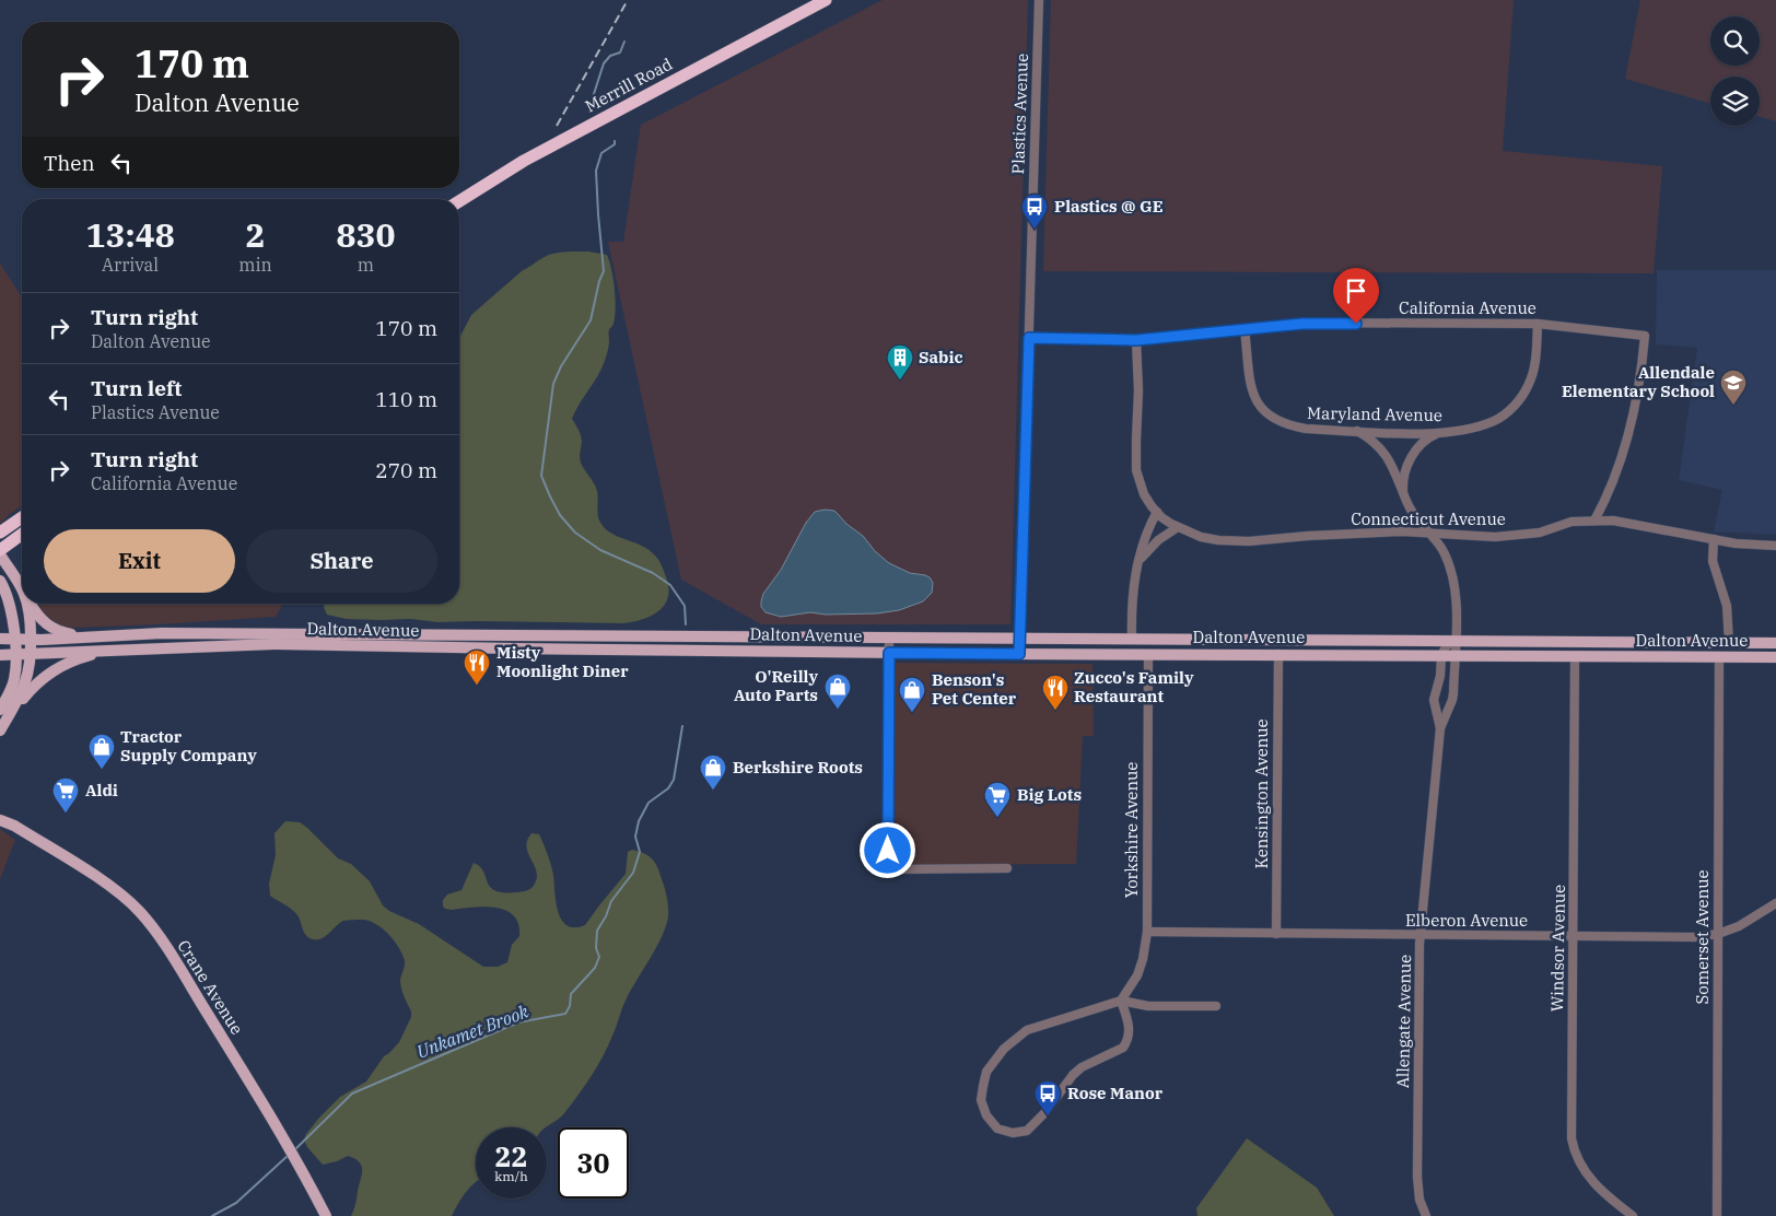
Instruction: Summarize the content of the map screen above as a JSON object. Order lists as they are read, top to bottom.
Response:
{
  "streets": {
    "highway": ["Merrill Road"],
    "main road": ["Dalton Avenue", "Crane Avenue"],
    "street": [
      "Plastics Avenue",
      "California Avenue",
      "Maryland Avenue",
      "Connecticut Avenue",
      "Kensington Avenue",
      "Yorkshire Avenue",
      "Elberon Avenue",
      "Somerset Avenue",
      "Windsor Avenue",
      "Allengate Avenue"
    ]
  },
  "crossings": [
    ["Plastics Avenue", "California Avenue"],
    ["Plastics Avenue", "Dalton Avenue"],
    ["California Avenue", "Maryland Avenue"],
    ["California Avenue", "Connecticut Avenue"],
    ["Maryland Avenue", "Allengate Avenue"],
    ["Connecticut Avenue", "Allengate Avenue"],
    ["Dalton Avenue", "Kensington Avenue"],
    ["Dalton Avenue", "Yorkshire Avenue"],
    ["Dalton Avenue", "Somerset Avenue"],
    ["Dalton Avenue", "Windsor Avenue"],
    ["Dalton Avenue", "Allengate Avenue"],
    ["Kensington Avenue", "Elberon Avenue"],
    ["Yorkshire Avenue", "Elberon Avenue"],
    ["Elberon Avenue", "Somerset Avenue"],
    ["Elberon Avenue", "Windsor Avenue"],
    ["Elberon Avenue", "Allengate Avenue"]
  ],
  "water": ["Unkamet Brook"],
  "places": {
    "bus stop": ["Plastics @ GE", "Rose Manor"],
    "building": ["Sabic"],
    "school or university": ["Allendale Elementary School"],
    "restaurant": ["Misty Moonlight Diner", "Zucco's Family Restaurant"],
    "shop": [
      "O'Reilly Auto Parts",
      "Benson's Pet Center",
      "Tractor Supply Company",
      "Berkshire Roots"
    ],
    "supermarket": ["Aldi", "Big Lots"]
  },
  "page": {
    "turn": ["170 m", "Dalton Avenue"],
    "then": "Then",
    "eta": [
      "13:48",
      "Arrival",
      "2",
      "min",
      "830",
      "m"
    ],
    "list": [
      {
        "name": "Turn right",
        "note": "Dalton Avenue",
        "value": "170 m"
      },
      {
        "name": "Turn left",
        "note": "Plastics Avenue",
        "value": "110 m"
      },
      {
        "name": "Turn right",
        "note": "California Avenue",
        "value": "270 m"
      }
    ],
    "buttons": ["Exit", "Share"],
    "speed": "22 km/h",
    "limit": "30"
  }
}
